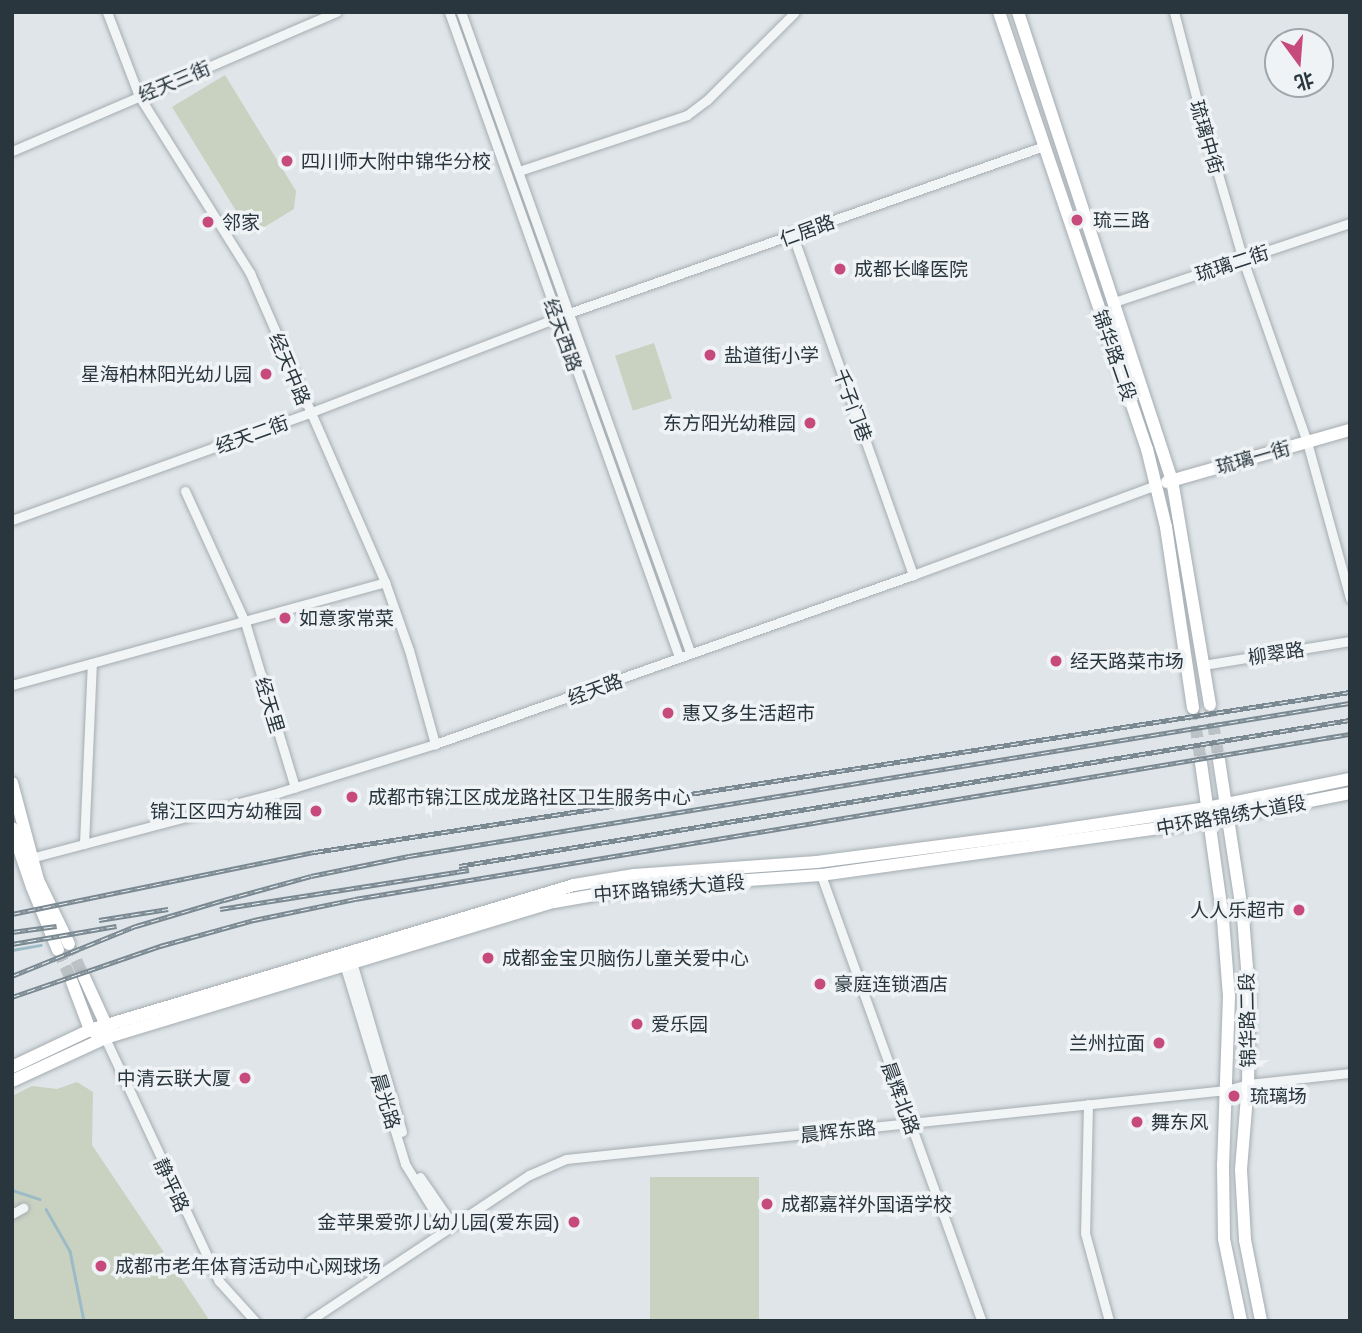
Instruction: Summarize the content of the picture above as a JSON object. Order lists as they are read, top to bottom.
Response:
{
  "streets": {
    "main road": ["锦华路二段", "琉璃一街", "中环路锦绣大道段"],
    "street": [
      "经天三街",
      "琉璃中街",
      "仁居路",
      "琉璃二街",
      "经天西路",
      "经天中路",
      "千子门巷",
      "经天二街",
      "柳翠路",
      "经天路",
      "经天里",
      "晨辉北路",
      "晨光路",
      "晨辉东路",
      "静平路"
    ]
  },
  "crossings": [
    ["经天三街", "经天中路"],
    ["琉璃中街", "琉璃二街"],
    ["琉璃中街", "琉璃一街"],
    ["仁居路", "经天西路"],
    ["仁居路", "锦华路二段"],
    ["仁居路", "千子门巷"],
    ["仁居路", "经天二街"],
    ["琉璃二街", "锦华路二段"],
    ["经天西路", "经天二街"],
    ["经天西路", "经天路"],
    ["锦华路二段", "琉璃一街"],
    ["锦华路二段", "柳翠路"],
    ["锦华路二段", "经天路"],
    ["锦华路二段", "中环路锦绣大道段"],
    ["锦华路二段", "晨辉东路"],
    ["经天中路", "经天二街"],
    ["经天中路", "经天路"],
    ["千子门巷", "经天路"],
    ["琉璃一街", "经天路"],
    ["经天路", "经天里"],
    ["中环路锦绣大道段", "晨辉北路"],
    ["中环路锦绣大道段", "晨光路"],
    ["中环路锦绣大道段", "静平路"],
    ["晨辉北路", "晨辉东路"],
    ["晨光路", "晨辉东路"]
  ],
  "places": [
    "四川师大附中锦华分校",
    "琉三路",
    "邻家",
    "成都长峰医院",
    "盐道街小学",
    "星海柏林阳光幼儿园",
    "东方阳光幼稚园",
    "如意家常菜",
    "经天路菜市场",
    "惠又多生活超市",
    "成都市锦江区成龙路社区卫生服务中心",
    "锦江区四方幼稚园",
    "人人乐超市",
    "成都金宝贝脑伤儿童关爱中心",
    "豪庭连锁酒店",
    "爱乐园",
    "兰州拉面",
    "中清云联大厦",
    "琉璃场",
    "舞东风",
    "成都嘉祥外国语学校",
    "金苹果爱弥儿幼儿园(爱东园)",
    "成都市老年体育活动中心网球场"
  ],
  "north": "bottom"
}
